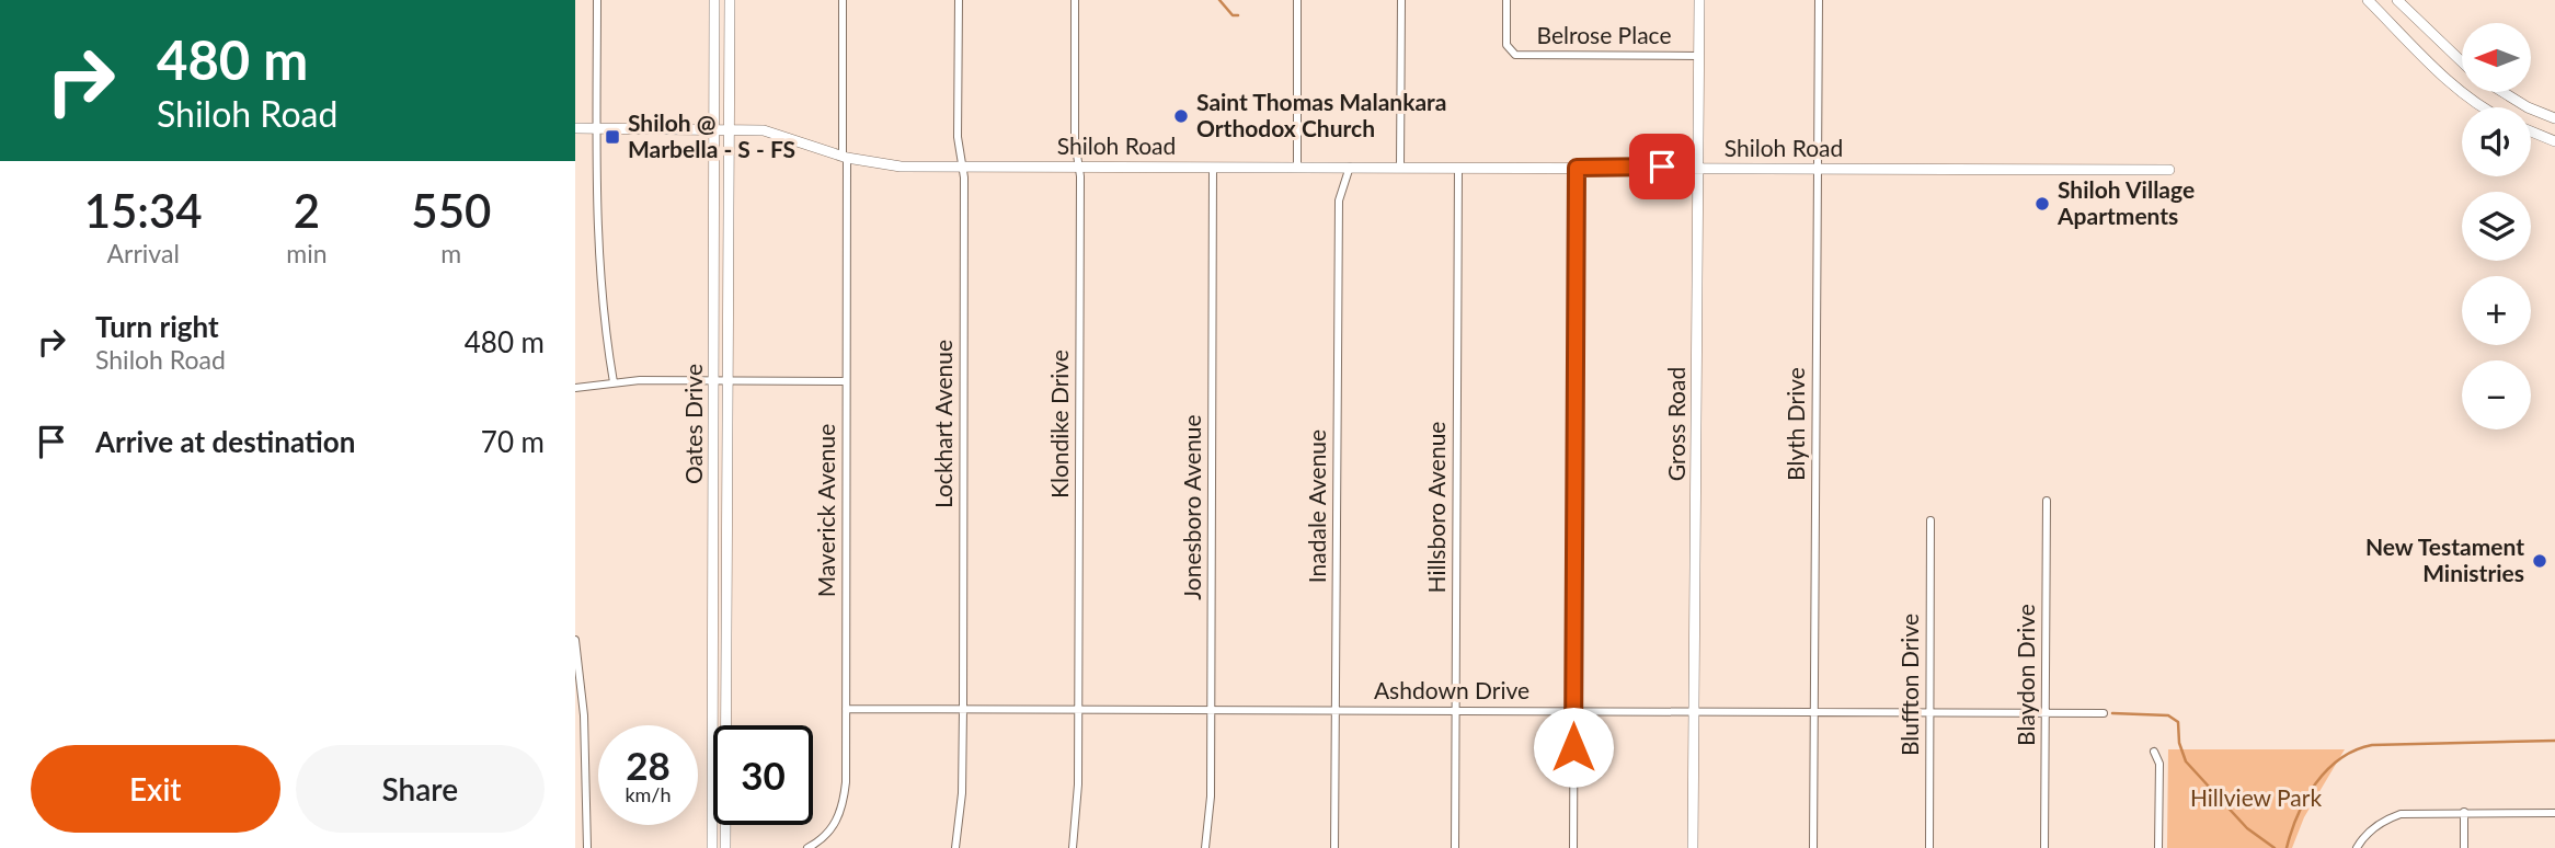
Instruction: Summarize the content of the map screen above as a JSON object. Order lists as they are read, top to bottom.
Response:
{
  "streets": {
    "street": [
      "Belrose Place",
      "Shiloh Road",
      "Oates Drive",
      "Lockhart Avenue",
      "Klondike Drive",
      "Gross Road",
      "Blyth Drive",
      "Inadale Avenue",
      "Jonesboro Avenue",
      "Hillsboro Avenue",
      "Maverick Avenue",
      "Blaydon Drive",
      "Bluffton Drive",
      "Ashdown Drive"
    ]
  },
  "crossings": [
    ["Belrose Place", "Gross Road"],
    ["Shiloh Road", "Oates Drive"],
    ["Shiloh Road", "Lockhart Avenue"],
    ["Shiloh Road", "Klondike Drive"],
    ["Shiloh Road", "Gross Road"],
    ["Shiloh Road", "Blyth Drive"],
    ["Shiloh Road", "Inadale Avenue"],
    ["Shiloh Road", "Jonesboro Avenue"],
    ["Shiloh Road", "Hillsboro Avenue"],
    ["Shiloh Road", "Maverick Avenue"],
    ["Lockhart Avenue", "Ashdown Drive"],
    ["Klondike Drive", "Ashdown Drive"],
    ["Gross Road", "Ashdown Drive"],
    ["Blyth Drive", "Ashdown Drive"],
    ["Inadale Avenue", "Ashdown Drive"],
    ["Jonesboro Avenue", "Ashdown Drive"],
    ["Hillsboro Avenue", "Ashdown Drive"],
    ["Maverick Avenue", "Ashdown Drive"],
    ["Blaydon Drive", "Ashdown Drive"],
    ["Bluffton Drive", "Ashdown Drive"]
  ],
  "parks": ["Hillview Park"],
  "places": {
    "other": ["Saint Thomas Malankara Orthodox Church", "Shiloh Village Apartments", "New Testament Ministries"],
    "transit": ["Shiloh @ Marbella - S - FS"]
  },
  "north": "left",
  "page": {
    "turn": ["480 m", "Shiloh Road"],
    "map_buttons": ["+", "−"],
    "eta": [
      "15:34",
      "Arrival",
      "2",
      "min",
      "550",
      "m"
    ],
    "list": [
      {
        "name": "Turn right",
        "note": "Shiloh Road",
        "value": "480 m"
      },
      {
        "name": "Arrive at destination",
        "value": "70 m"
      }
    ],
    "speed": "28 km/h",
    "limit": "30",
    "buttons": ["Exit", "Share"]
  }
}
